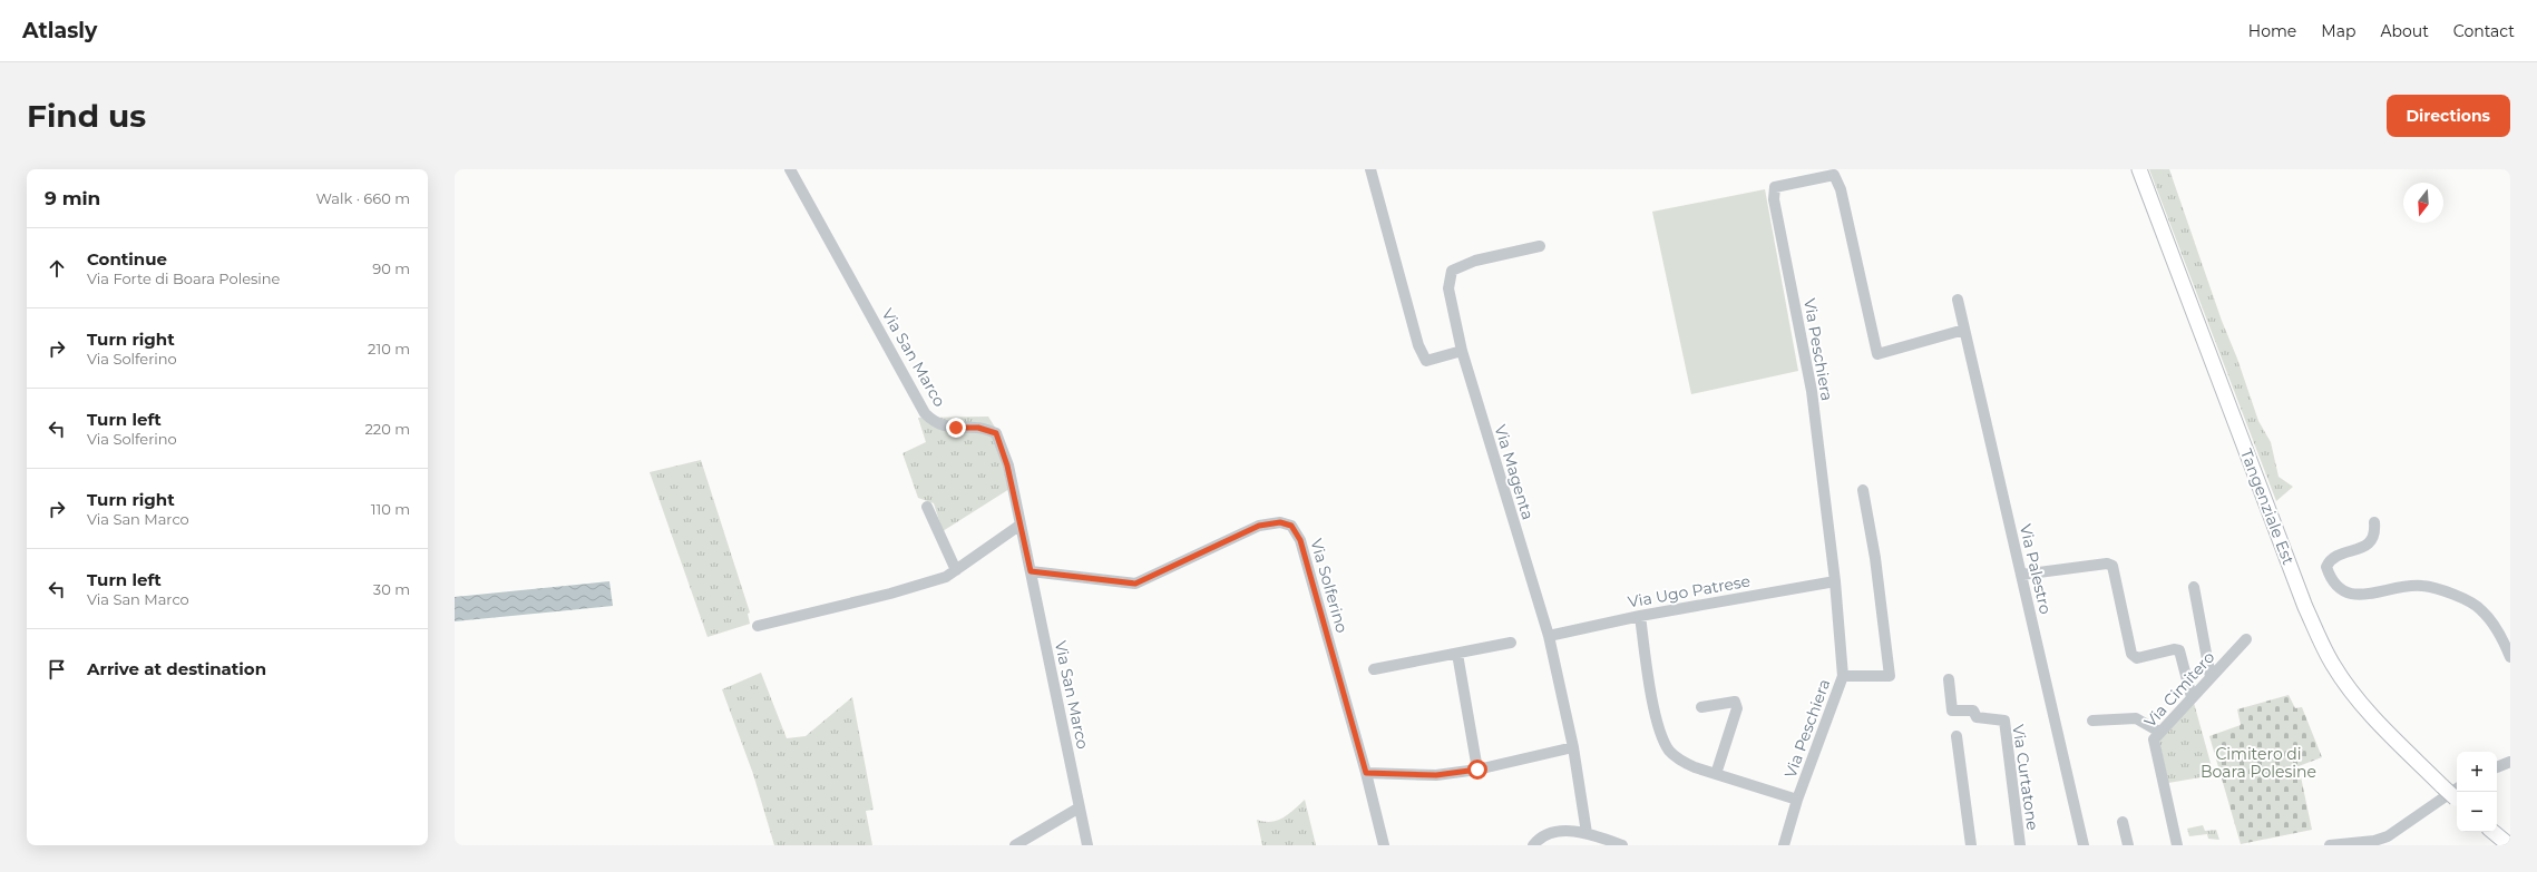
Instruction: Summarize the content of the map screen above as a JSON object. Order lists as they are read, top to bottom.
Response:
{
  "streets": {
    "main road": ["Tangenziale Est"],
    "street": [
      "Via Peschiera",
      "Via San Marco",
      "Via Magenta",
      "Via Palestro",
      "Via Solferino",
      "Via Ugo Patrese",
      "Via Cimitero",
      "Via Curtatone"
    ]
  },
  "crossings": [
    ["Via Peschiera", "Via Palestro"],
    ["Via Peschiera", "Via Ugo Patrese"],
    ["Via San Marco", "Via Solferino"],
    ["Via Magenta", "Via Ugo Patrese"]
  ],
  "parks": ["Cimitero di Boara Polesine"],
  "north": "bottom",
  "page": {
    "header": "Atlasly",
    "nav": [
      "Home",
      "Map",
      "About",
      "Contact"
    ],
    "buttons": "Directions",
    "title": "Find us",
    "heading": ["9 min", "Walk · 660 m"],
    "list": [
      ["Continue", "Via Forte di Boara Polesine", "90 m"],
      ["Turn right", "Via Solferino", "210 m"],
      ["Turn left", "Via Solferino", "220 m"],
      ["Turn right", "Via San Marco", "110 m"],
      ["Turn left", "Via San Marco", "30 m"],
      "Arrive at destination"
    ],
    "map_buttons": ["+", "−"]
  }
}
